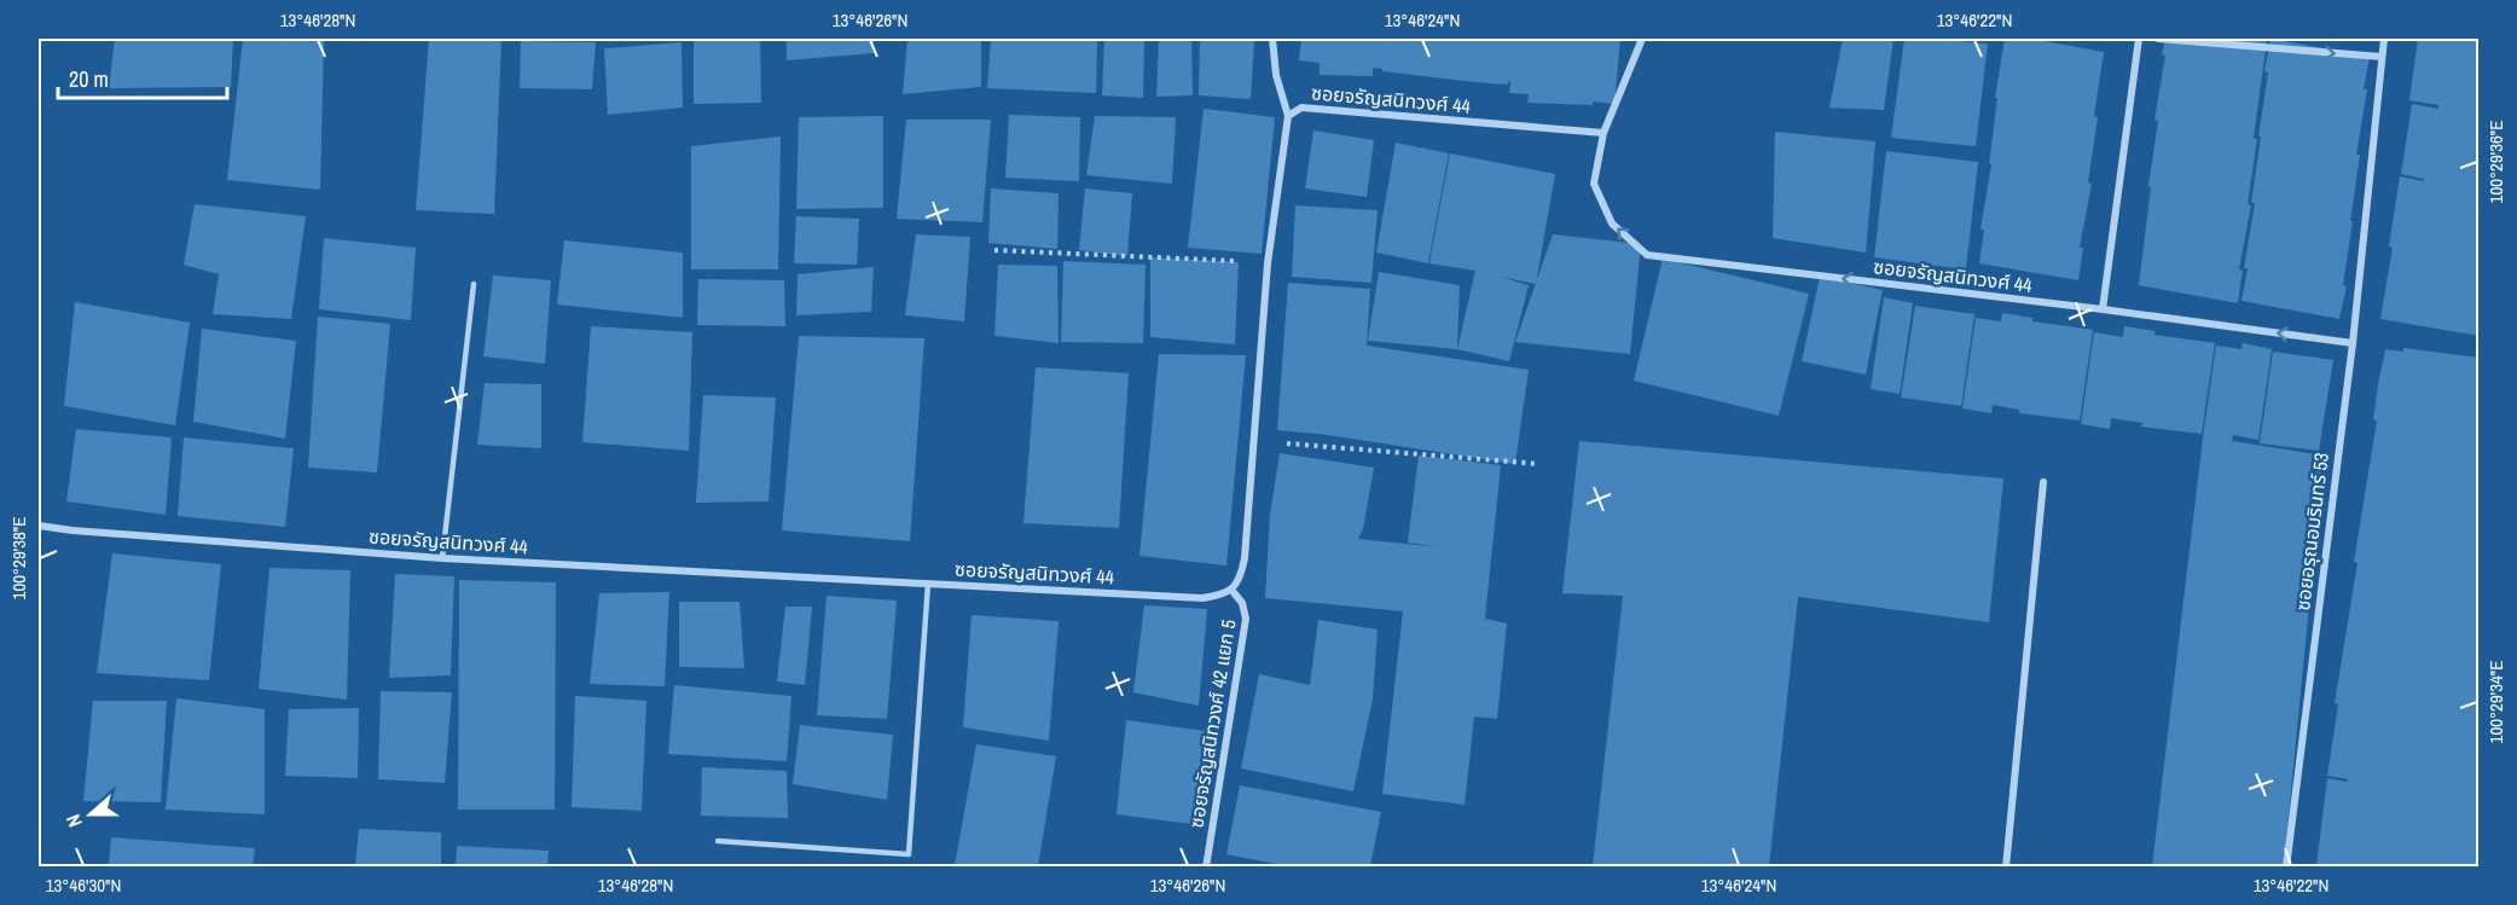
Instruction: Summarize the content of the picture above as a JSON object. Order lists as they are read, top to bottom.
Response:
{
  "streets": {
    "street": ["ซอยจรัญสนิทวงศ์ 44", "ซอยอรุณอมรินทร์ 53", "ซอยจรัญสนิทวงศ์ 42 แยก 5"]
  },
  "crossings": [
    ["ซอยจรัญสนิทวงศ์ 44", "ซอยอรุณอมรินทร์ 53"],
    ["ซอยจรัญสนิทวงศ์ 44", "ซอยจรัญสนิทวงศ์ 42 แยก 5"]
  ],
  "scale_bar": "20 m",
  "north": "left",
  "coordinates": [
    "13°46'28\"N",
    "13°46'26\"N",
    "13°46'24\"N",
    "13°46'22\"N",
    "100°29'36\"E",
    "100°29'38\"E",
    "100°29'34\"E",
    "13°46'30\"N"
  ]
}
